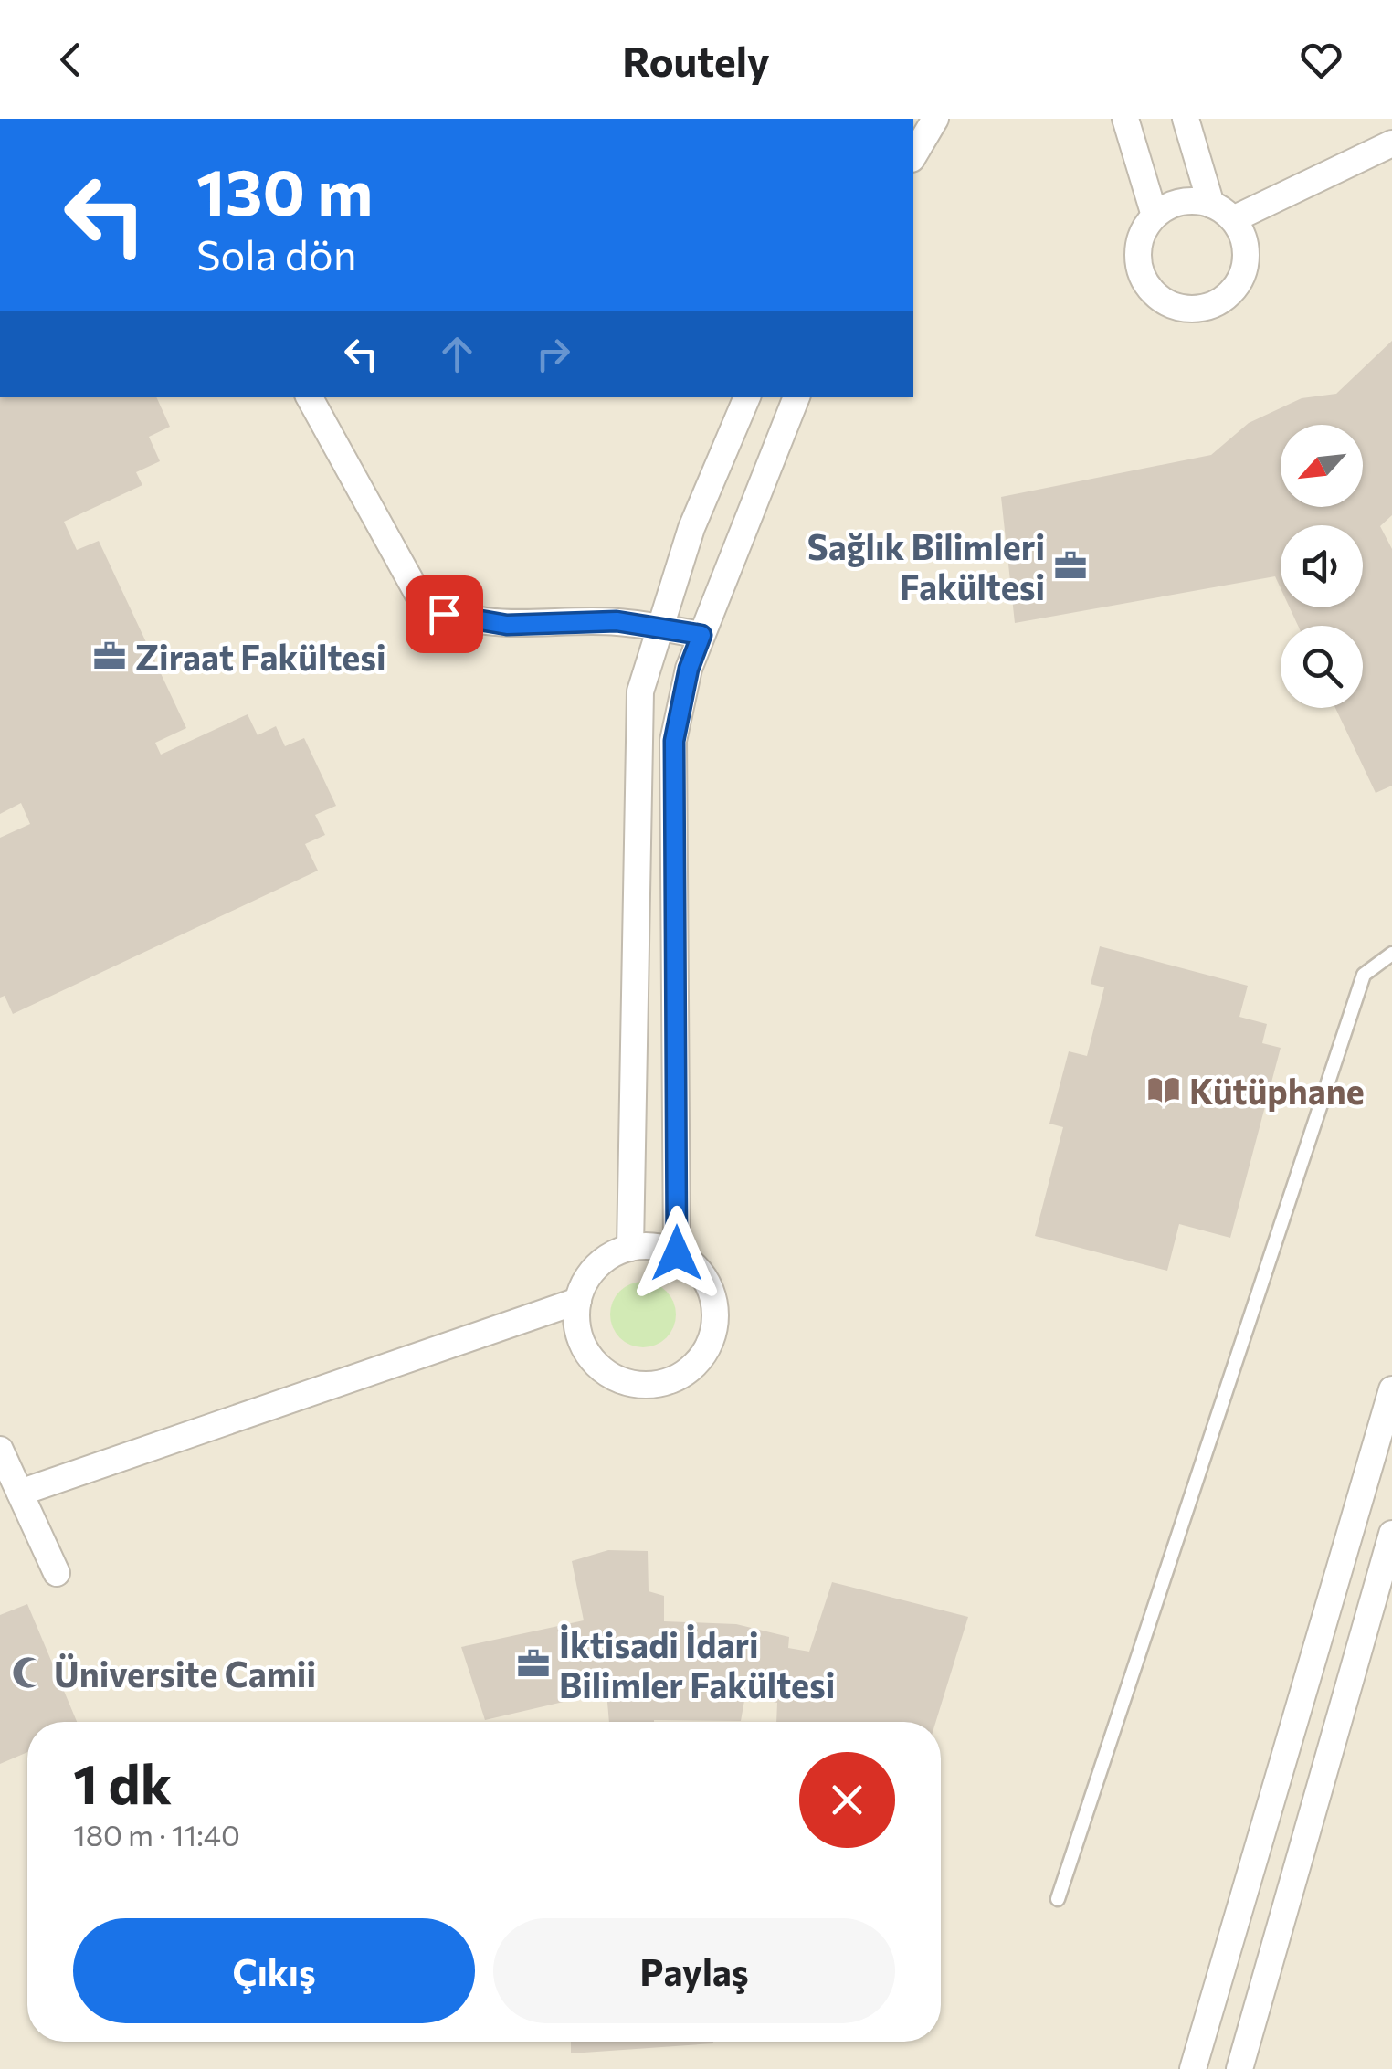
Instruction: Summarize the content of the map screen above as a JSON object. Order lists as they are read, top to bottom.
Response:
{
  "places": {
    "office": ["Sağlık Bilimleri Fakültesi", "Ziraat Fakültesi", "İktisadi İdari Bilimler Fakültesi"],
    "library": ["Kütüphane"],
    "mosque": ["Üniversite Camii"]
  },
  "north": "bottom left",
  "page": {
    "header": "Routely",
    "turn": ["130 m", "Sola dön"],
    "heading": ["1 dk", "180 m · 11:40"],
    "buttons": ["Çıkış", "Paylaş"]
  }
}
